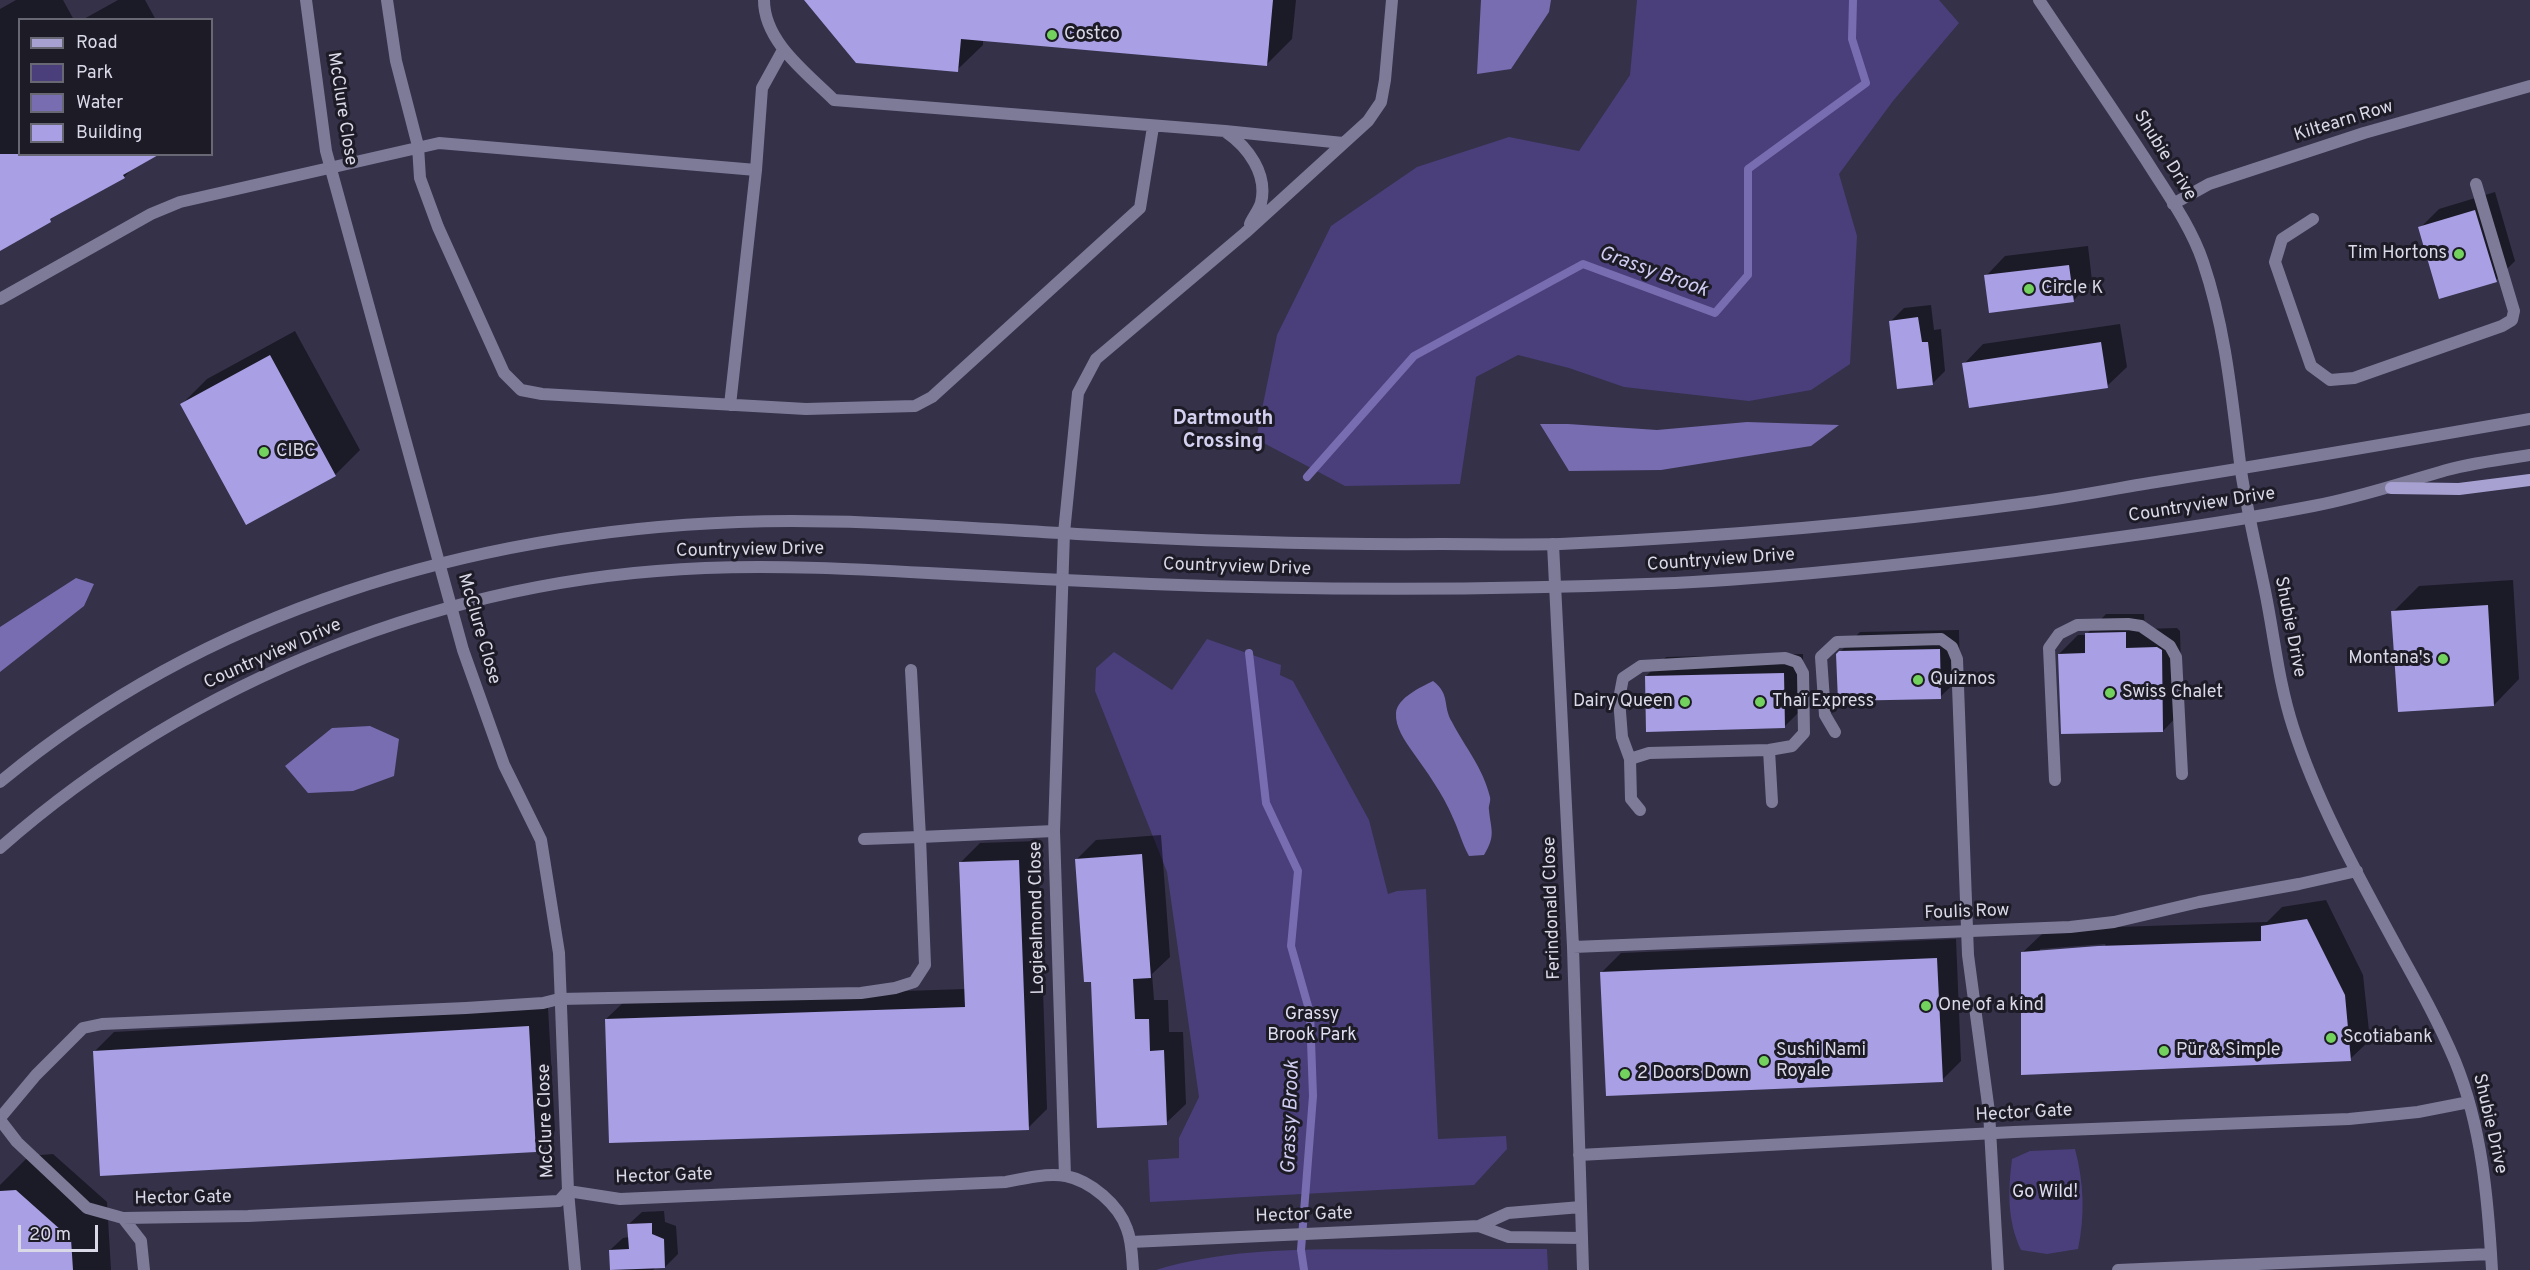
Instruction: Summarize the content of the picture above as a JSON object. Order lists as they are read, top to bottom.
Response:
{
  "streets": {
    "street": [
      "McClure Close",
      "Kiltearn Row",
      "Shubie Drive",
      "Countryview Drive",
      "Ferindonald Close",
      "Foulis Row",
      "Logiealmond Close",
      "Hector Gate"
    ]
  },
  "crossings": [
    ["McClure Close", "Countryview Drive"],
    ["McClure Close", "Hector Gate"],
    ["Kiltearn Row", "Shubie Drive"],
    ["Shubie Drive", "Countryview Drive"],
    ["Shubie Drive", "Foulis Row"],
    ["Shubie Drive", "Hector Gate"],
    ["Countryview Drive", "Ferindonald Close"],
    ["Countryview Drive", "Logiealmond Close"],
    ["Ferindonald Close", "Foulis Row"],
    ["Ferindonald Close", "Hector Gate"],
    ["Logiealmond Close", "Hector Gate"]
  ],
  "districts": ["Dartmouth Crossing"],
  "water": ["Grassy Brook"],
  "parks": ["Grassy Brook Park", "Go Wild!"],
  "places": [
    "Costco",
    "Tim Hortons",
    "Circle K",
    "CIBC",
    "Montana's",
    "Quiznos",
    "Swiss Chalet",
    "Dairy Queen",
    "Thaï Express",
    "One of a kind",
    "Scotiabank",
    "Pür & Simple",
    "Sushi Nami Royale",
    "2 Doors Down"
  ],
  "legend": [
    "Road",
    "Park",
    "Water",
    "Building"
  ],
  "scale_bar": "20 m"
}
